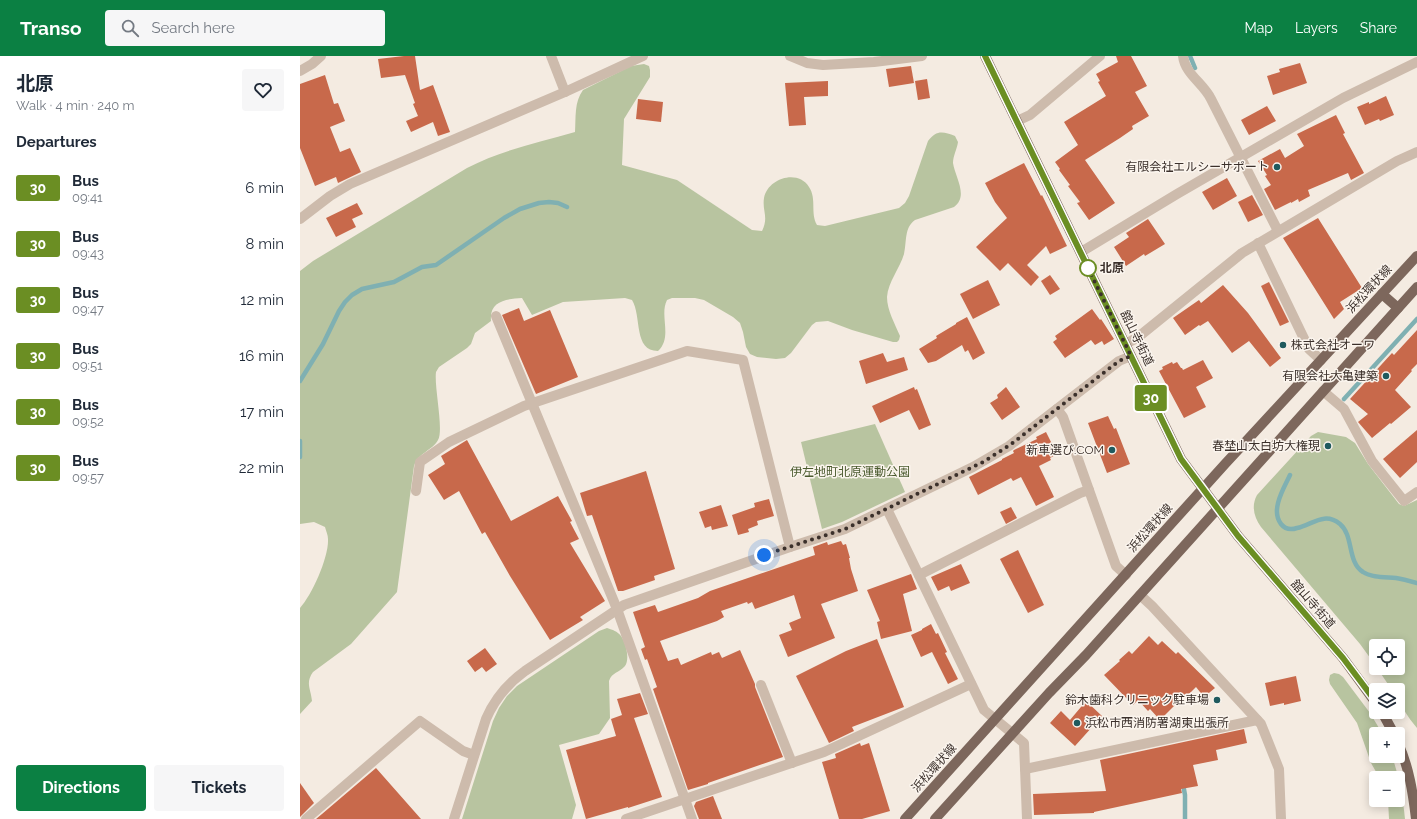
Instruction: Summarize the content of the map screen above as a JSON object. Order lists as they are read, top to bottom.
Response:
{
  "streets": {
    "main road": ["浜松環状線", "舘山寺街道"]
  },
  "crossings": [
    ["浜松環状線", "舘山寺街道"]
  ],
  "parks": ["伊左地町北原運動公園"],
  "places": [
    "有限会社エルシーサポート",
    "北原",
    "株式会社オーワ",
    "有限会社大亀建築",
    "春埜山太白坊大権現",
    "新車選び.COM",
    "鈴木歯科クリニック駐車場",
    "浜松市西消防署湖東出張所"
  ],
  "lines": ["bus line 30"],
  "page": {
    "header": "Transo",
    "search": "Search here",
    "nav": ["Map", "Layers", "Share"],
    "heading": [
      ["北原", "Walk · 4 min · 240 m"],
      "Departures"
    ],
    "on_map": "30",
    "list": [
      {
        "mark": "30",
        "name": "Bus",
        "note": "09:41",
        "value": "6 min"
      },
      {
        "mark": "30",
        "name": "Bus",
        "note": "09:43",
        "value": "8 min"
      },
      {
        "mark": "30",
        "name": "Bus",
        "note": "09:47",
        "value": "12 min"
      },
      {
        "mark": "30",
        "name": "Bus",
        "note": "09:51",
        "value": "16 min"
      },
      {
        "mark": "30",
        "name": "Bus",
        "note": "09:52",
        "value": "17 min"
      },
      {
        "mark": "30",
        "name": "Bus",
        "note": "09:57",
        "value": "22 min"
      }
    ],
    "map_buttons": ["+", "−"],
    "buttons": ["Directions", "Tickets"]
  }
}
